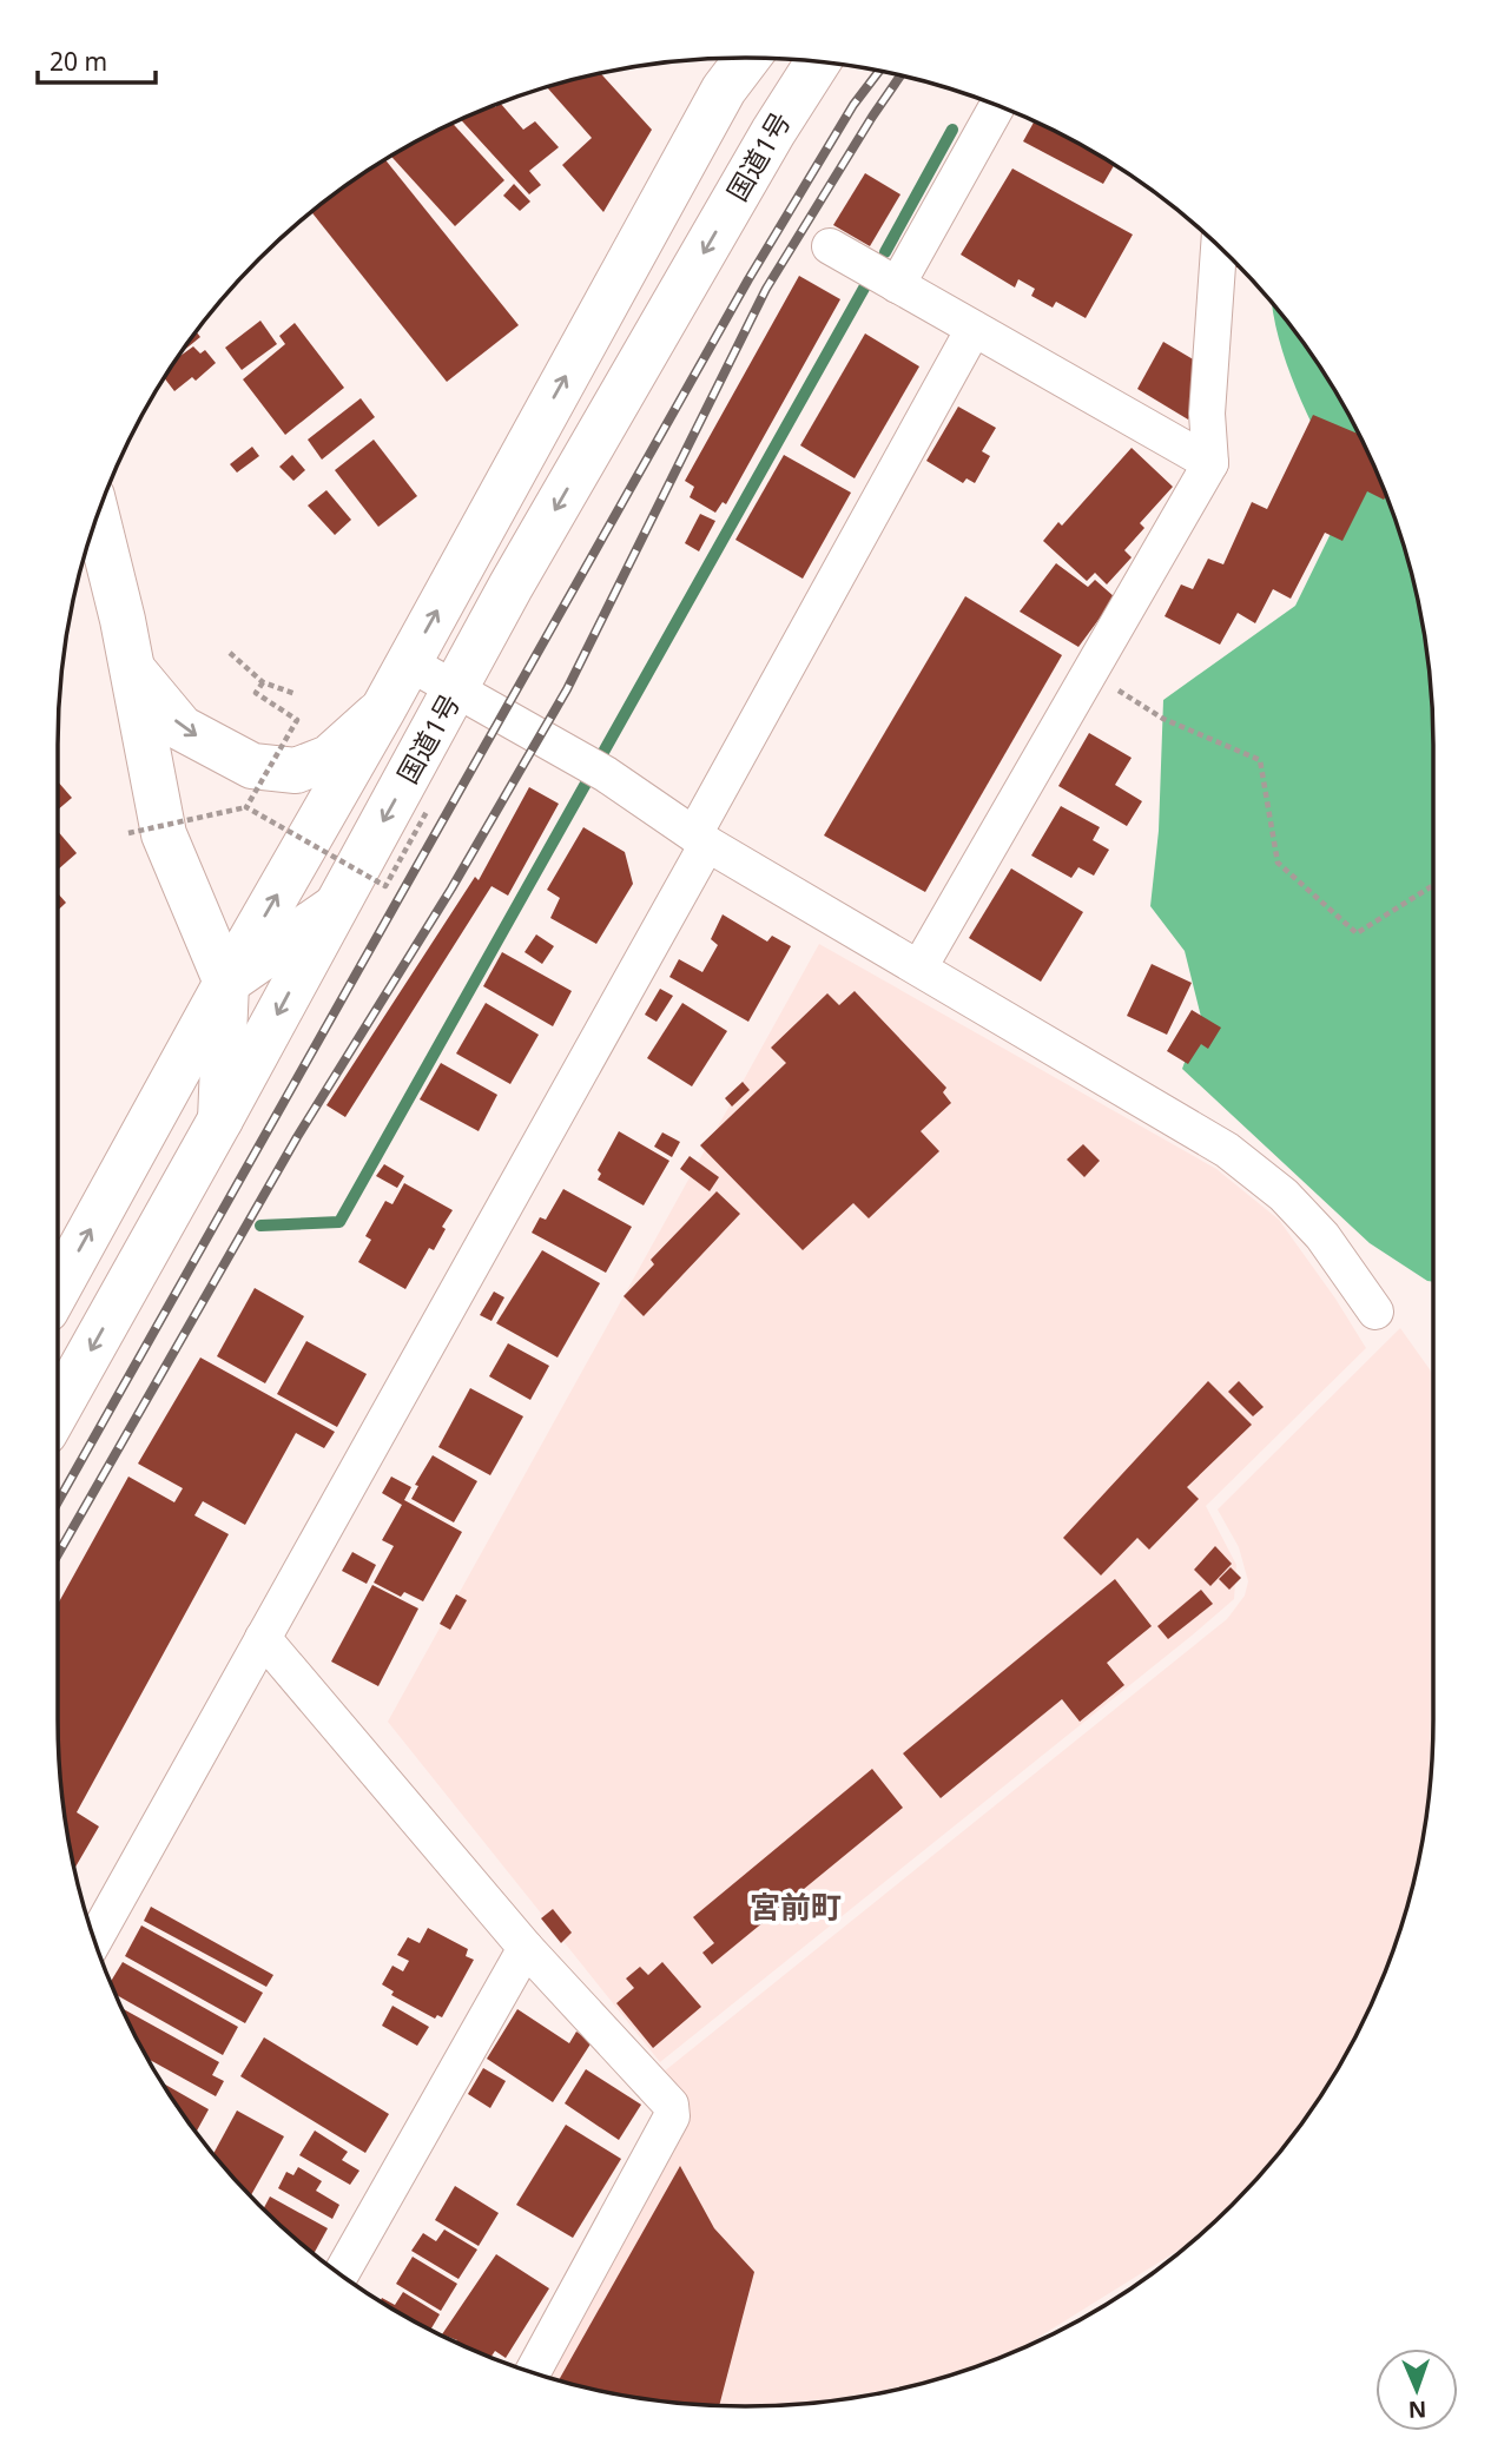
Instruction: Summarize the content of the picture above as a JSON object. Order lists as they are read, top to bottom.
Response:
{
  "streets": {
    "main road": ["国道1号"]
  },
  "districts": ["宮前町"],
  "scale_bar": "20 m",
  "north": "bottom"
}
